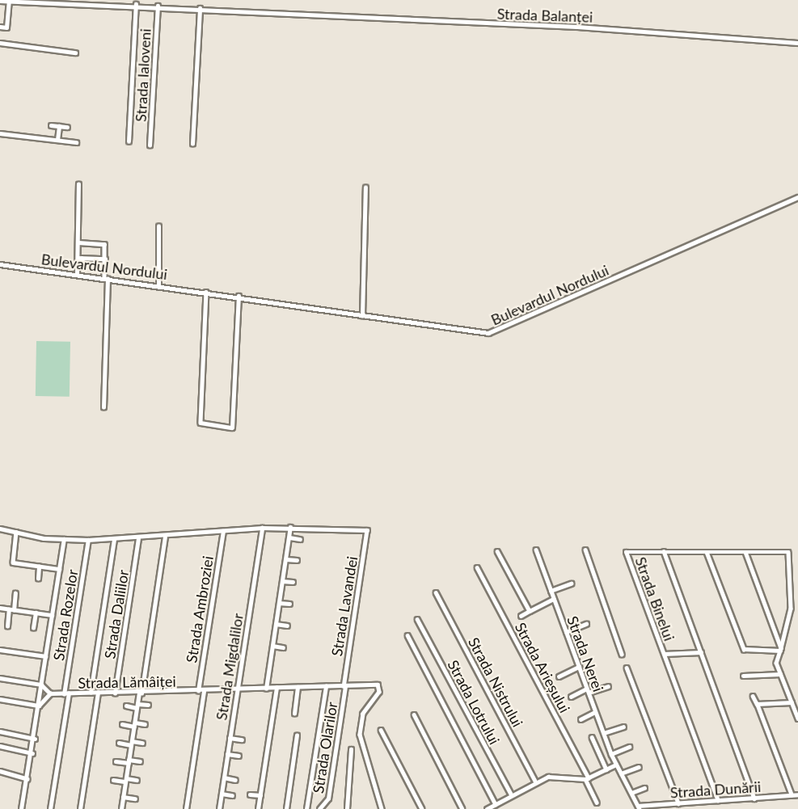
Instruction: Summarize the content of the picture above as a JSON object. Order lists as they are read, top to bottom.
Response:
{
  "streets": {
    "street": [
      "Strada Balanței",
      "Strada Ialoveni",
      "Bulevardul Nordului",
      "Strada Binelui",
      "Strada Lavandei",
      "Strada Ambroziei",
      "Strada Daliilor",
      "Strada Rozelor",
      "Strada Nerei",
      "Strada Migdalilor",
      "Strada Arieșului",
      "Strada Lămâiței",
      "Strada Nistrului",
      "Strada Lotrului",
      "Strada Olarilor",
      "Strada Dunării"
    ]
  },
  "crossings": [
    ["Strada Balanței", "Strada Ialoveni"],
    ["Strada Binelui", "Strada Dunării"],
    ["Strada Lavandei", "Strada Lămâiței"],
    ["Strada Lavandei", "Strada Olarilor"],
    ["Strada Ambroziei", "Strada Lămâiței"],
    ["Strada Daliilor", "Strada Lămâiței"],
    ["Strada Rozelor", "Strada Lămâiței"],
    ["Strada Nerei", "Strada Dunării"],
    ["Strada Migdalilor", "Strada Lămâiței"],
    ["Strada Lămâiței", "Strada Olarilor"]
  ]
}
